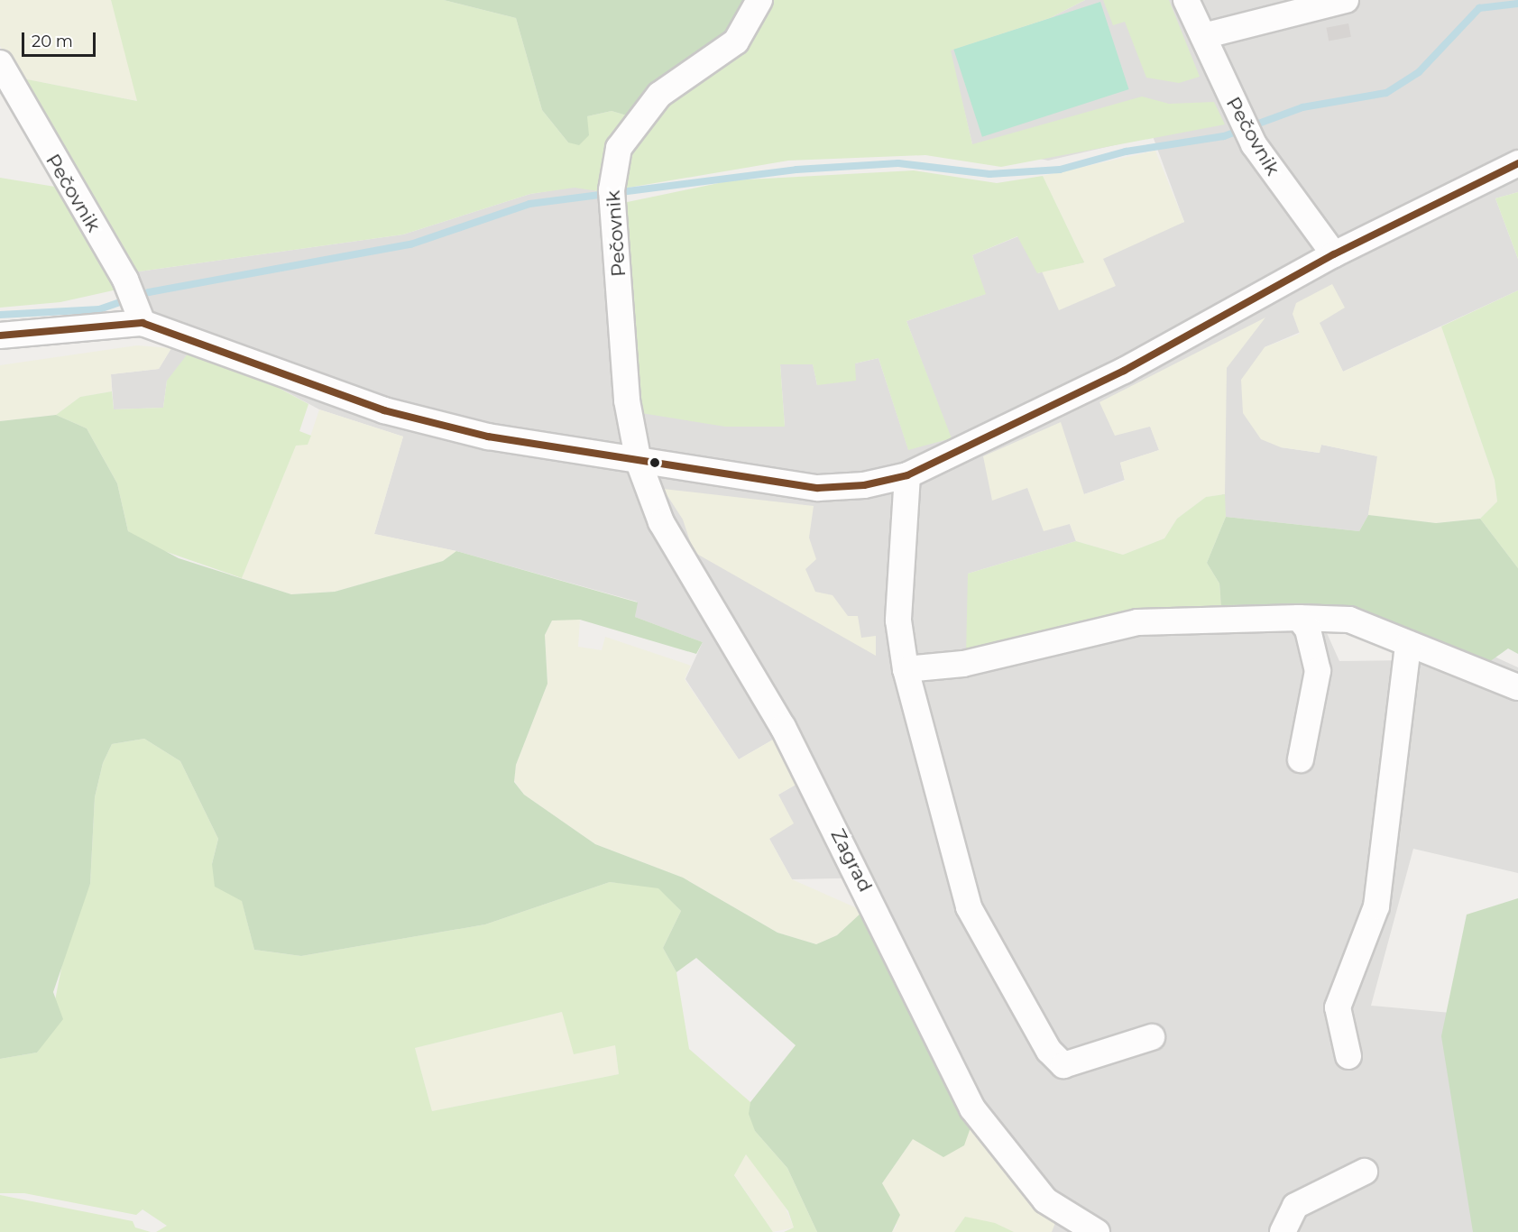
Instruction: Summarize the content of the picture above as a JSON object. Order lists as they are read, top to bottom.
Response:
{
  "streets": {
    "street": ["Pečovnik", "Zagrad"]
  },
  "crossings": [
    ["Pečovnik", "Zagrad"]
  ],
  "scale_bar": "20 m"
}
